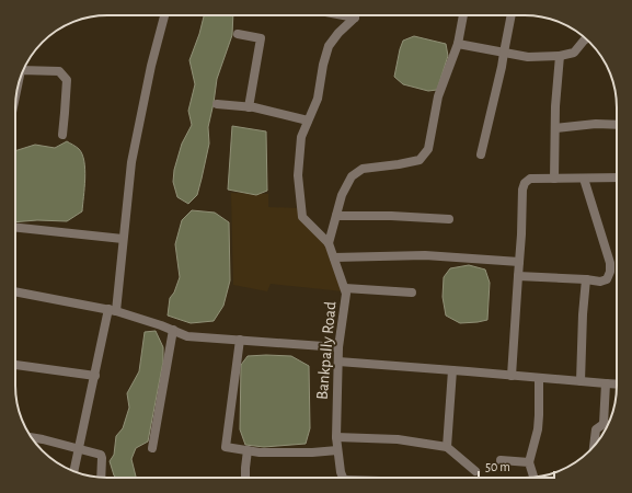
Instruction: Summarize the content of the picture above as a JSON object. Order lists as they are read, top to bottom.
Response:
{
  "streets": {
    "street": ["Bankpally Road"]
  },
  "scale_bar": "50 m"
}
